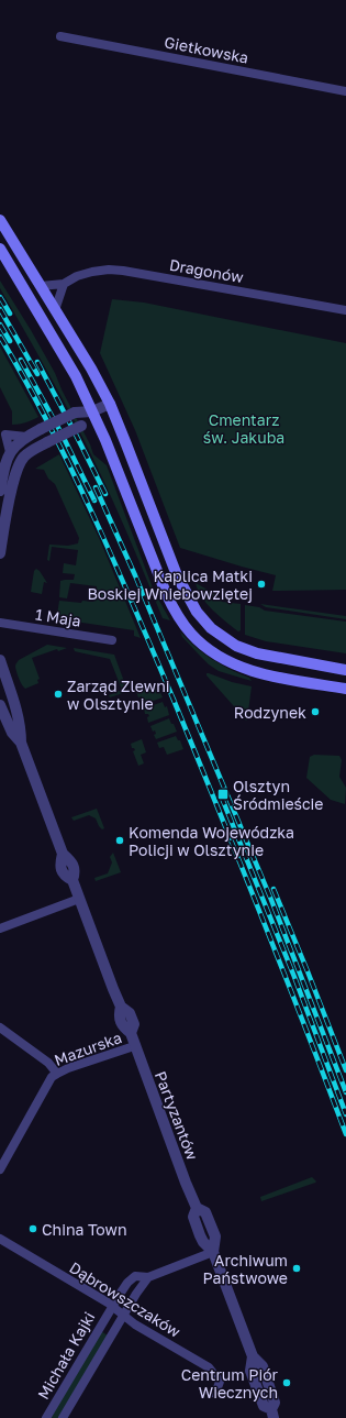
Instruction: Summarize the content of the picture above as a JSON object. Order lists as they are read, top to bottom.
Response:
{
  "streets": {
    "street": [
      "Gietkowska",
      "Dragonów",
      "1 Maja",
      "Mazurska",
      "Partyzantów",
      "Dąbrowszczaków",
      "Michała Kajki"
    ]
  },
  "crossings": [
    ["Mazurska", "Partyzantów"],
    ["Partyzantów", "Michała Kajki"],
    ["Dąbrowszczaków", "Michała Kajki"]
  ],
  "parks": ["Cmentarz św. Jakuba"],
  "places": {
    "other": [
      "Kaplica Matki Boskiej Wniebowziętej",
      "Zarząd Zlewni w Olsztynie",
      "Rodzynek",
      "Komenda Wojewódzka Policji w Olsztynie",
      "China Town",
      "Archiwum Państwowe",
      "Centrum Piór Wiecznych"
    ],
    "transit": ["Olsztyn Śródmieście"]
  }
}
